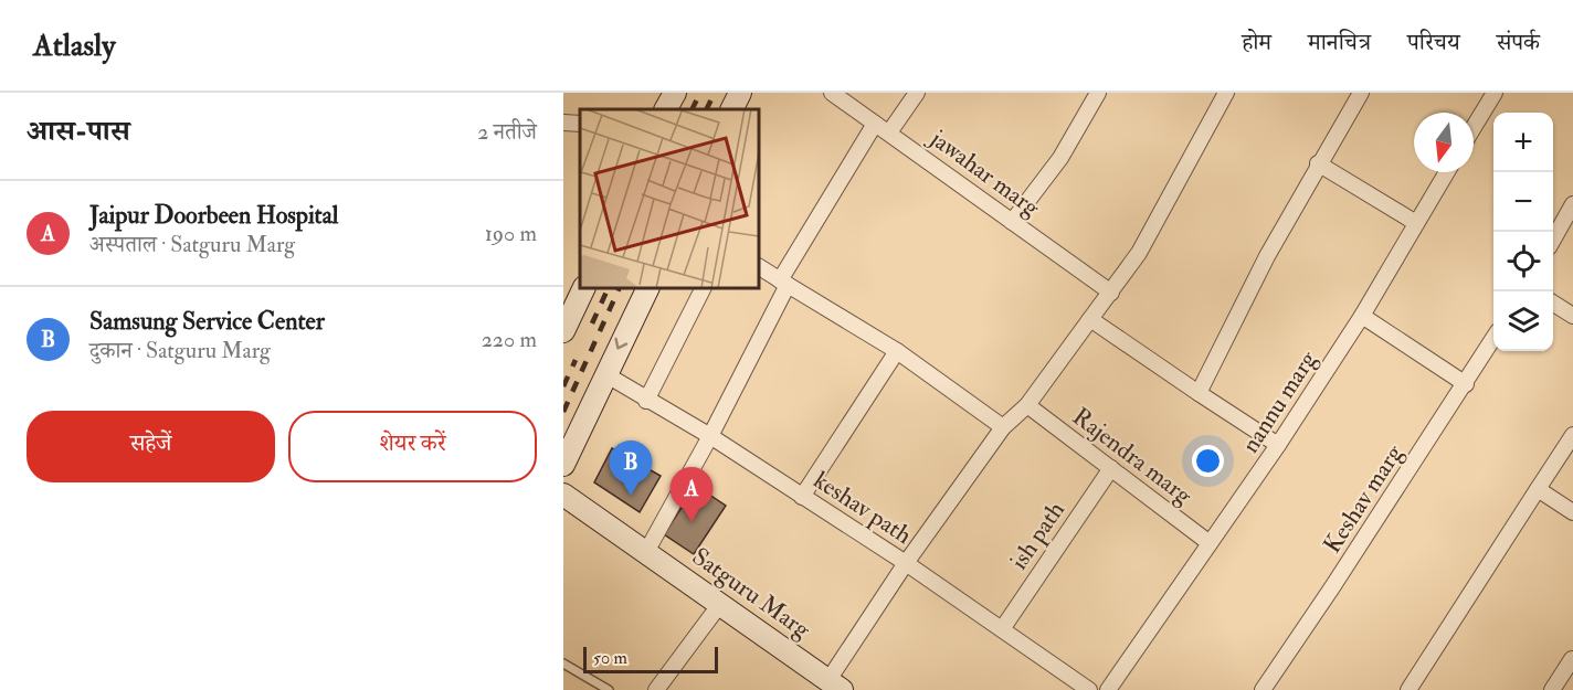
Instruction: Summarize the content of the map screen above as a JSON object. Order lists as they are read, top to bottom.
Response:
{
  "streets": {
    "street": [
      "jawahar marg",
      "nannu marg",
      "Rajendra marg",
      "Keshav marg",
      "keshav path",
      "ish path",
      "Satguru Marg"
    ]
  },
  "crossings": [
    ["nannu marg", "Rajendra marg"],
    ["Rajendra marg", "ish path"],
    ["keshav path", "ish path"]
  ],
  "scale_bar": "50 m",
  "north": "bottom",
  "page": {
    "header": "Atlasly",
    "nav": [
      "होम",
      "मानचित्र",
      "परिचय",
      "संपर्क"
    ],
    "heading": ["आस-पास", "2 नतीजे"],
    "map_buttons": ["+", "−"],
    "list": [
      {
        "mark": "A",
        "name": "Jaipur Doorbeen Hospital",
        "note": "अस्पताल · Satguru Marg",
        "value": "190 m"
      },
      {
        "mark": "B",
        "name": "Samsung Service Center",
        "note": "दुकान · Satguru Marg",
        "value": "220 m"
      }
    ],
    "buttons": ["सहेजें", "शेयर करें"],
    "pins": ["B", "A"],
    "scale": "50 m"
  }
}
